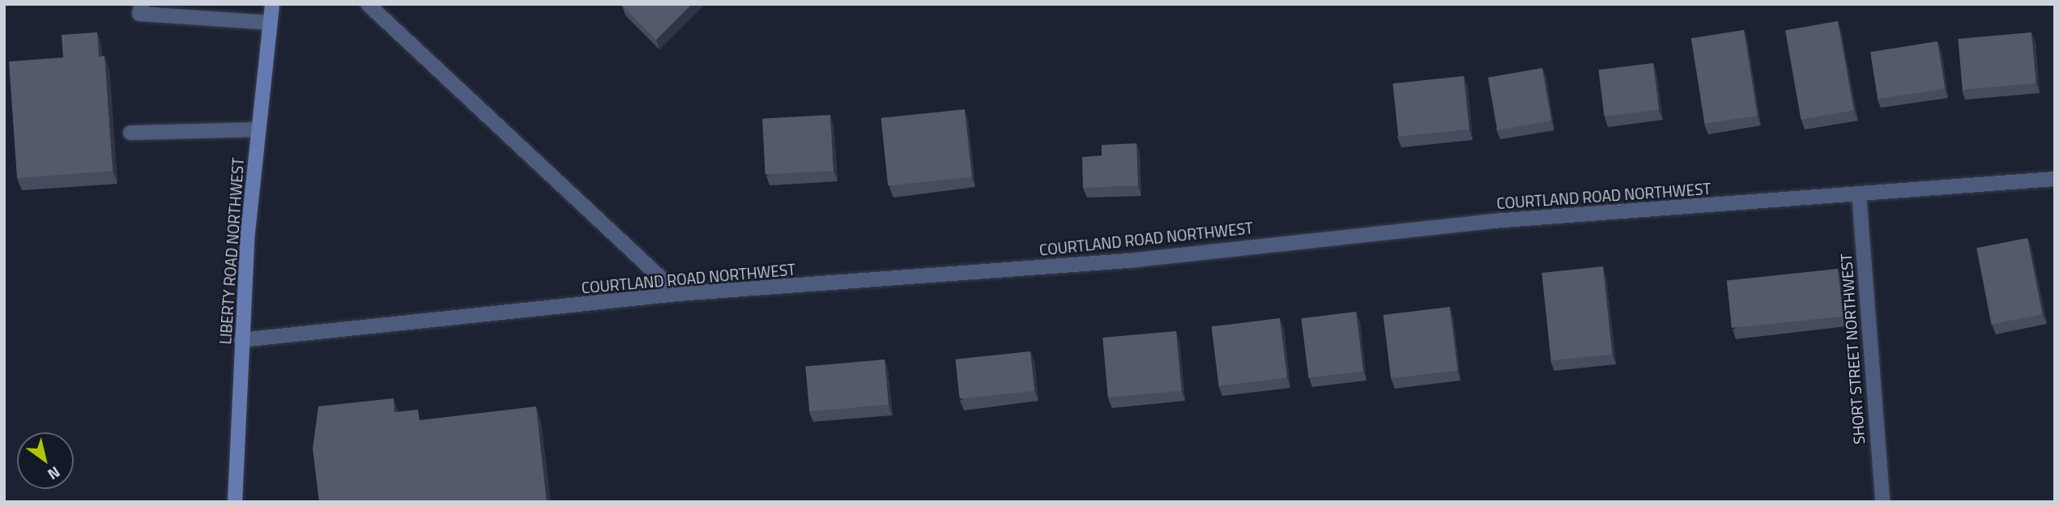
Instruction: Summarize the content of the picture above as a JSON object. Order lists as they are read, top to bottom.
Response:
{
  "streets": {
    "street": ["COURTLAND ROAD NORTHWEST", "LIBERTY ROAD NORTHWEST", "SHORT STREET NORTHWEST"]
  },
  "crossings": [
    ["COURTLAND ROAD NORTHWEST", "LIBERTY ROAD NORTHWEST"],
    ["COURTLAND ROAD NORTHWEST", "SHORT STREET NORTHWEST"]
  ],
  "north": "bottom right"
}
